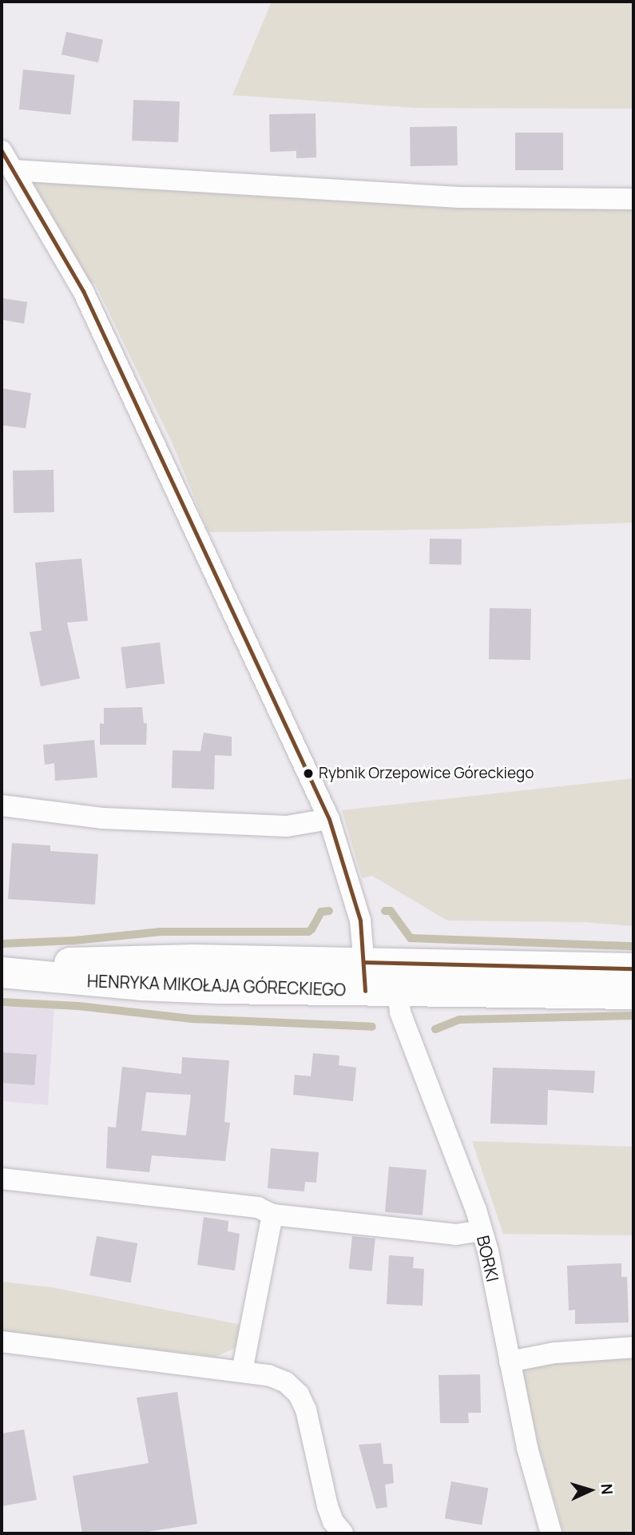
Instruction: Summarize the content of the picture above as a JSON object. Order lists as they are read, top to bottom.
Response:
{
  "streets": {
    "main road": ["HENRYKA MIKOŁAJA GÓRECKIEGO"],
    "street": ["BORKI"]
  },
  "crossings": [
    ["HENRYKA MIKOŁAJA GÓRECKIEGO", "BORKI"]
  ],
  "places": ["Rybnik Orzepowice Góreckiego"],
  "north": "right"
}
